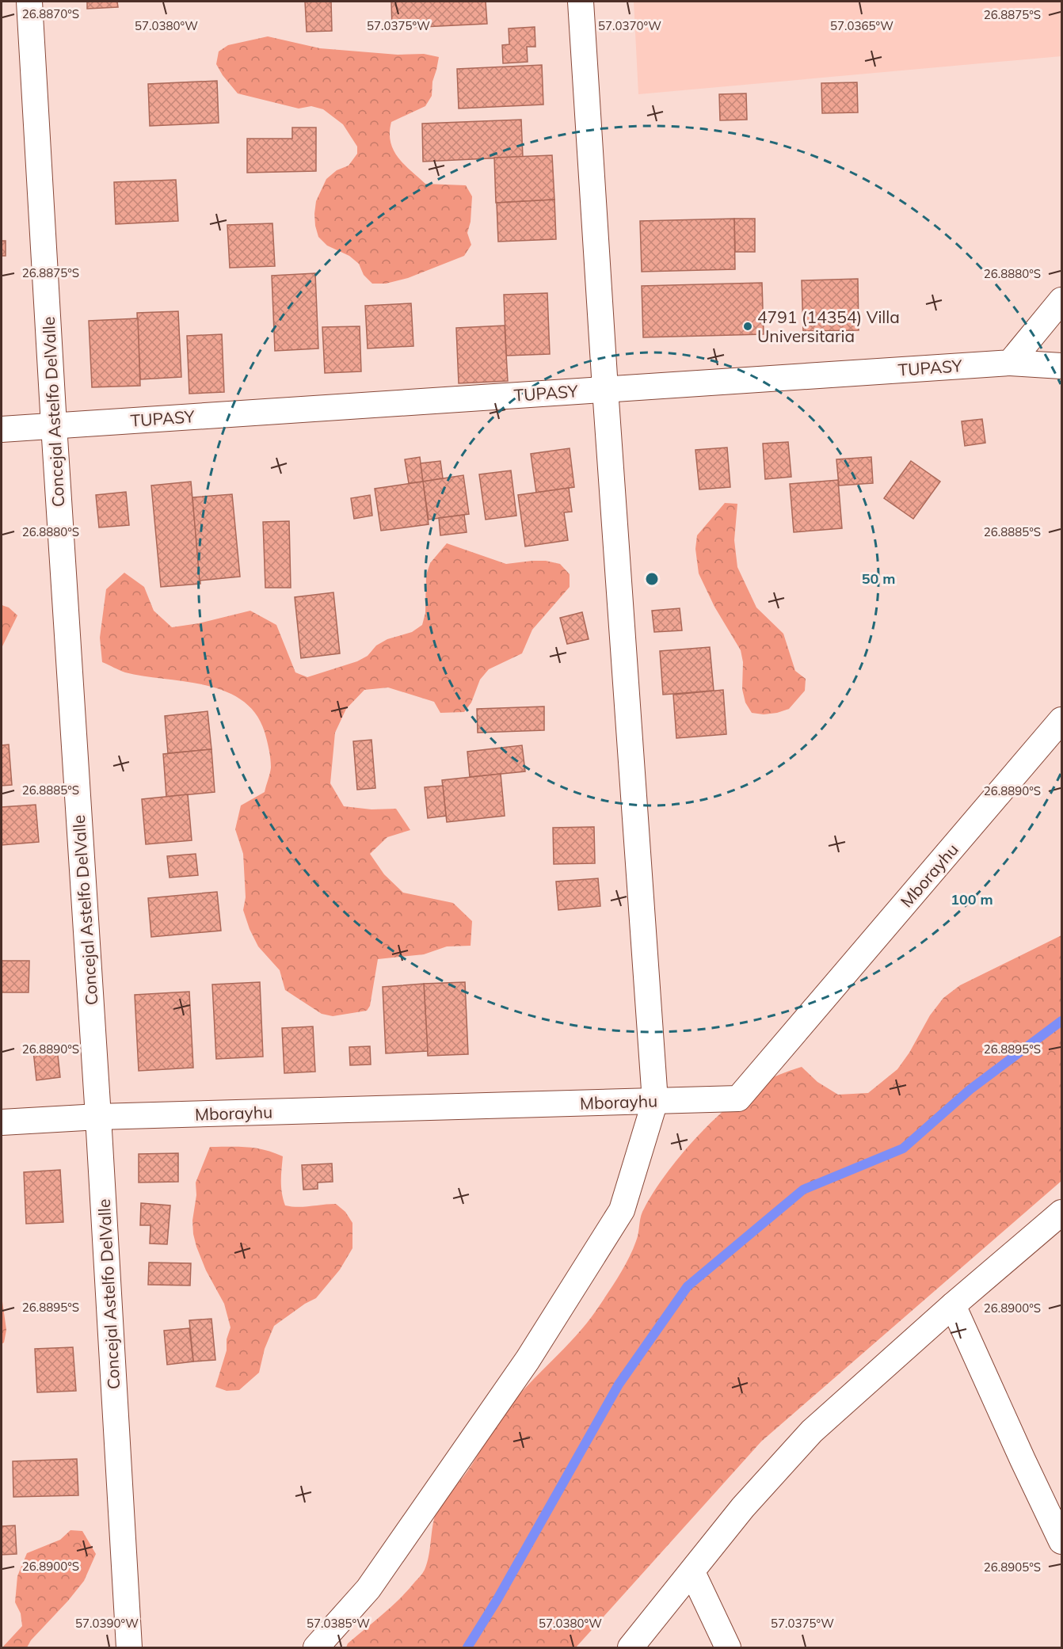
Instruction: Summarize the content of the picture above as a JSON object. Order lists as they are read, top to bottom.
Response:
{
  "streets": {
    "street": ["TUPASY", "Concejal Astelfo DelValle", "Mborayhu"]
  },
  "crossings": [
    ["TUPASY", "Concejal Astelfo DelValle"],
    ["Concejal Astelfo DelValle", "Mborayhu"]
  ],
  "places": ["4791 (14354) Villa Universitaria"],
  "coordinates": [
    "26.8870°S",
    "26.8875°S",
    "57.0380°W",
    "57.0375°W",
    "57.0370°W",
    "57.0365°W",
    "26.8880°S",
    "26.8885°S",
    "26.8890°S",
    "26.8895°S",
    "26.8900°S",
    "26.8905°S",
    "57.0390°W",
    "57.0385°W"
  ],
  "rings": ["50 m", "100 m"]
}
